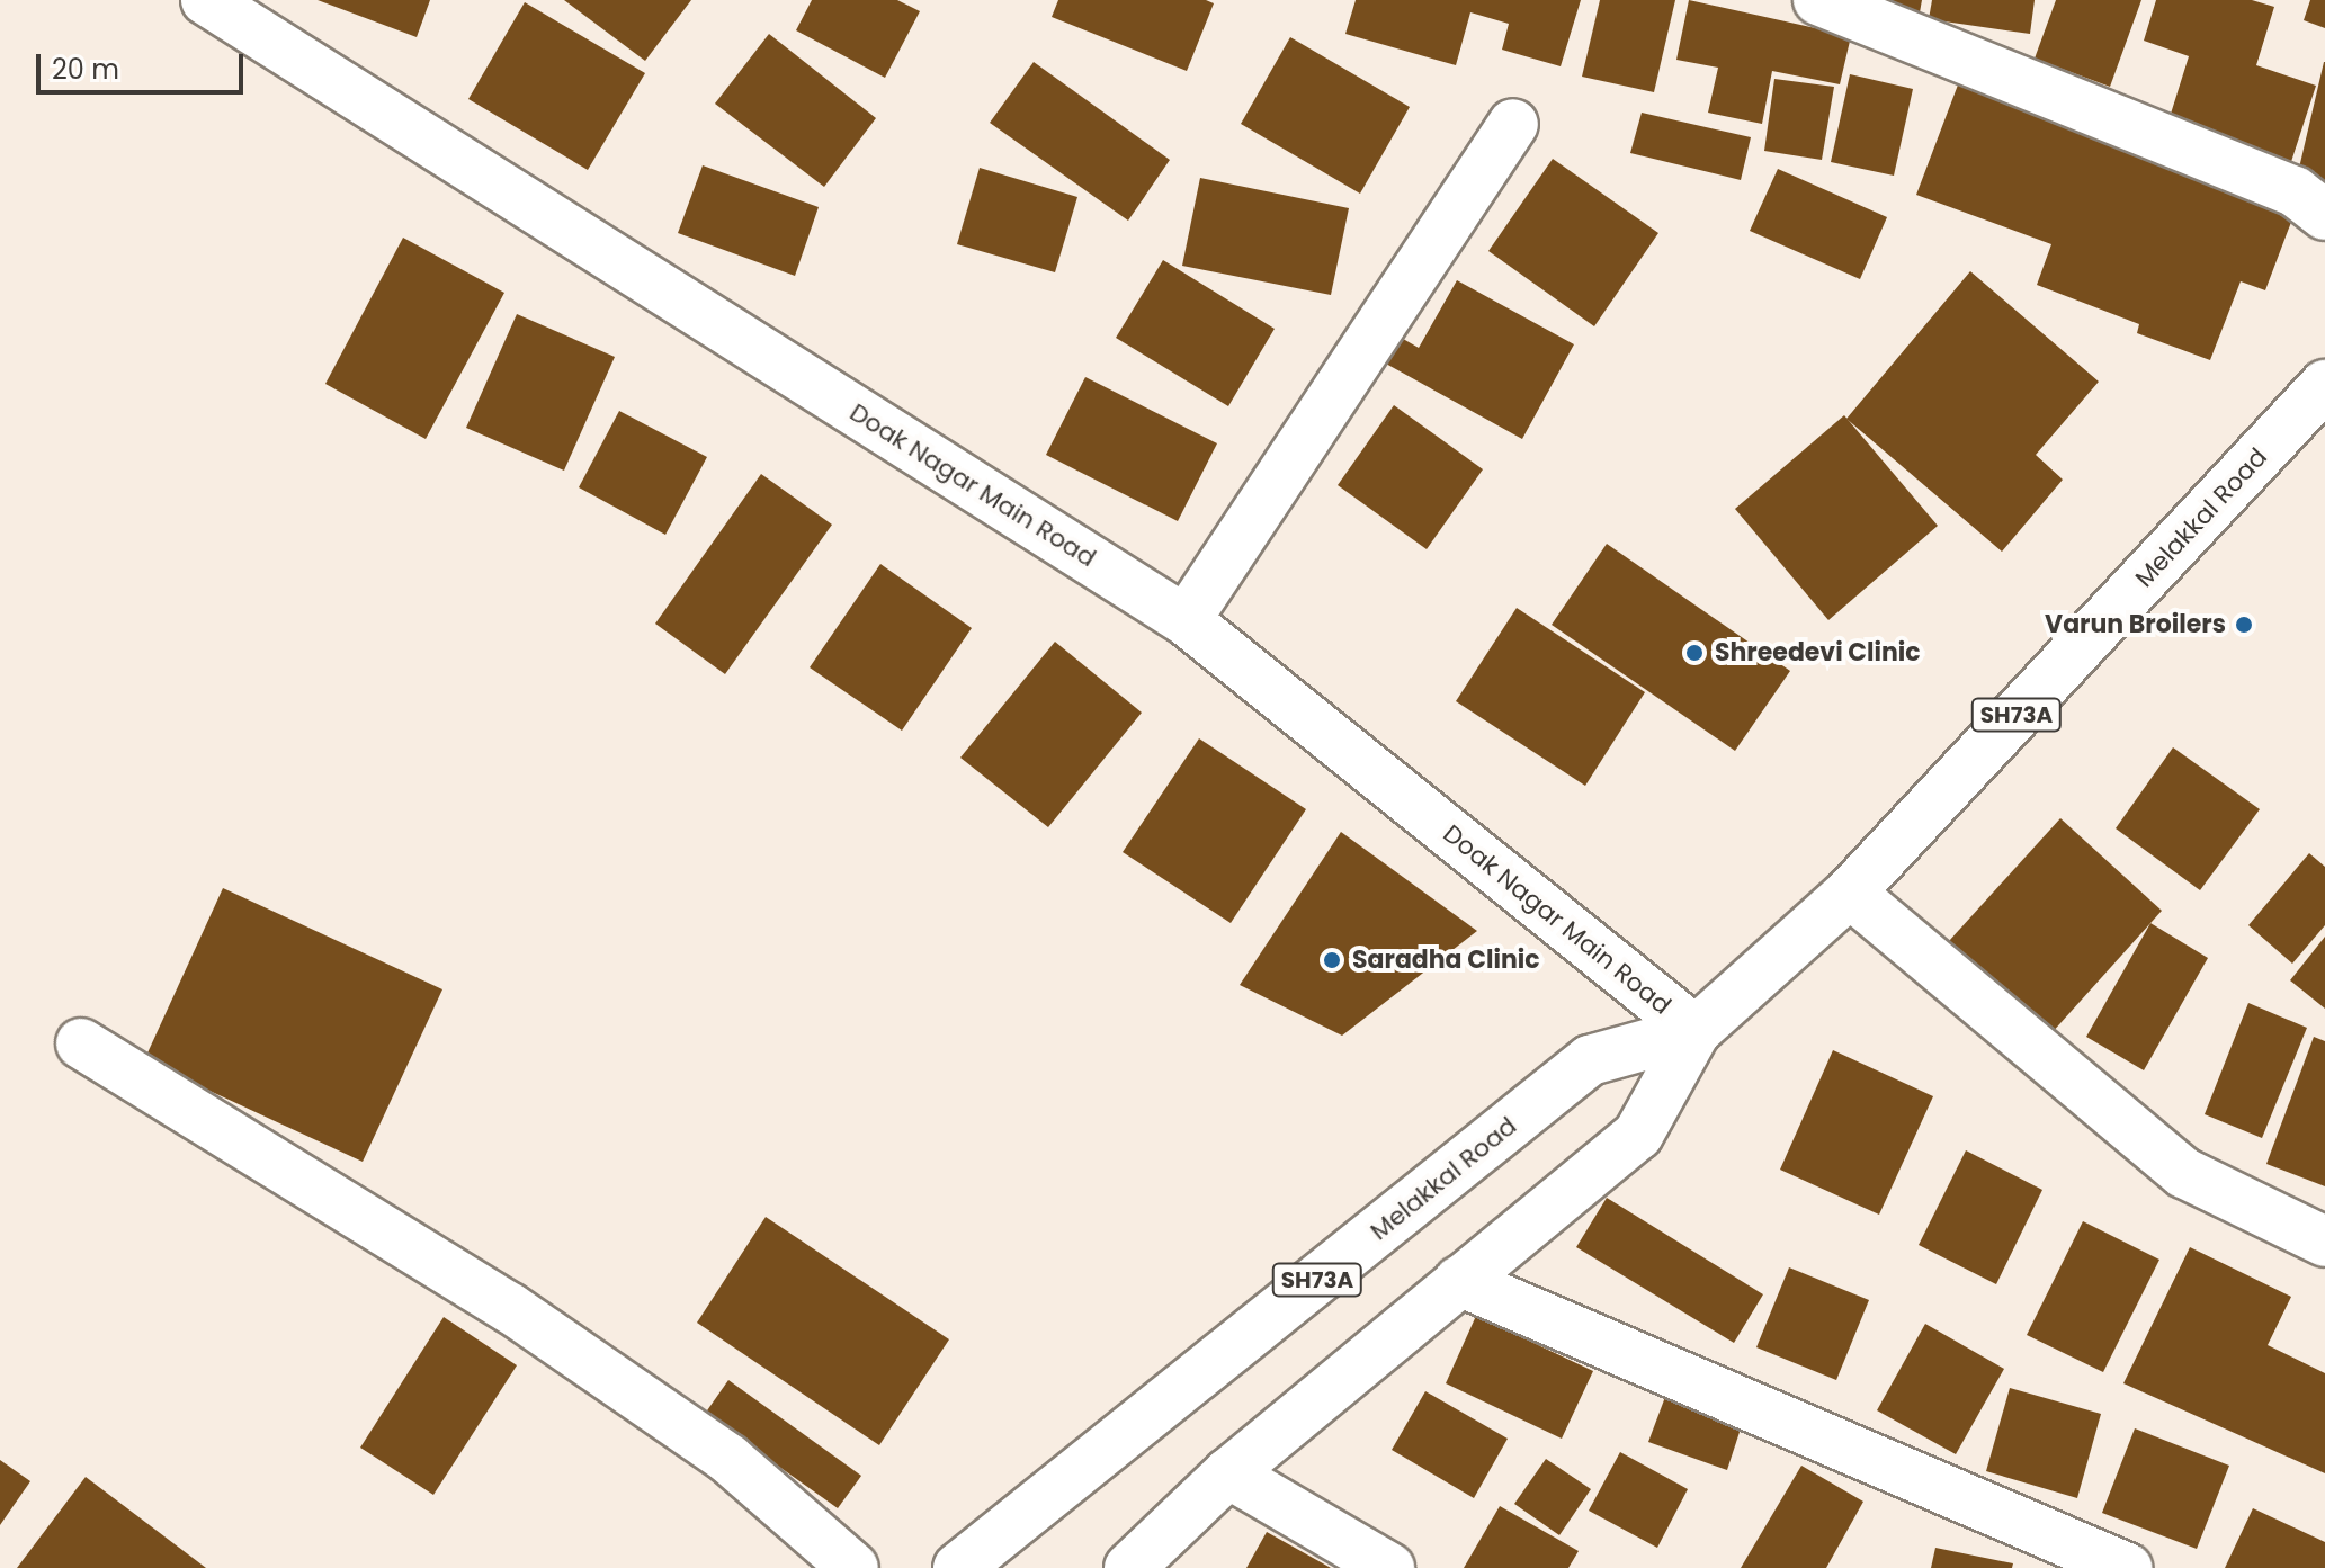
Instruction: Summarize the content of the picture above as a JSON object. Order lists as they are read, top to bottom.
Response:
{
  "streets": {
    "street": ["Doak Nagar Main Road", "Melakkal Road", "SH73A"]
  },
  "crossings": [
    ["Doak Nagar Main Road", "Melakkal Road"]
  ],
  "places": ["Varun Broilers", "Shreedevi Clinic", "Saradha Clinic"],
  "scale_bar": "20 m"
}
